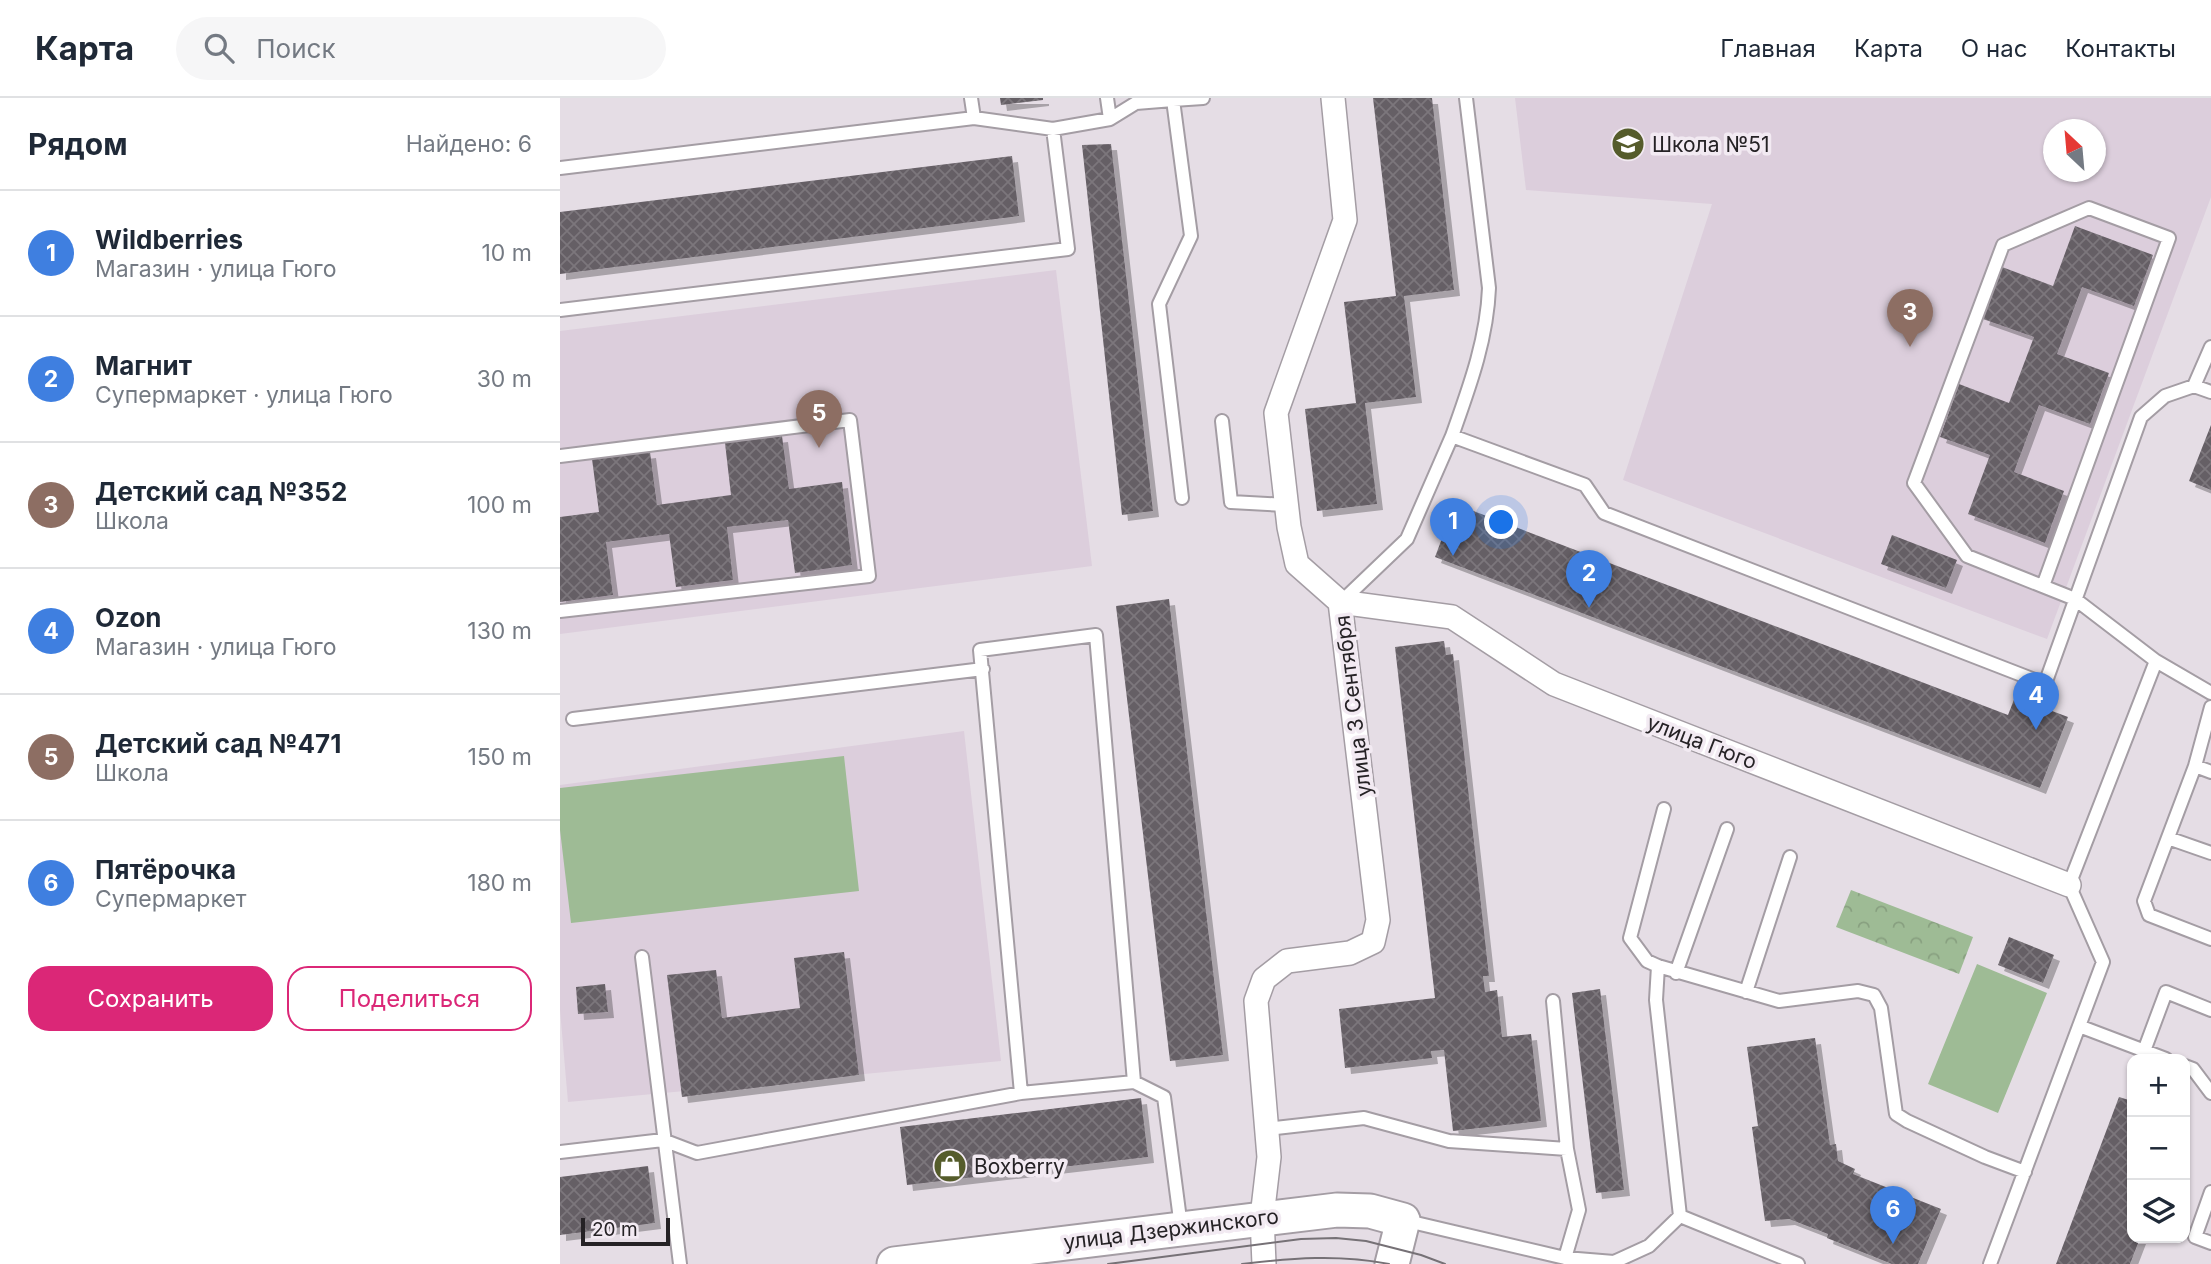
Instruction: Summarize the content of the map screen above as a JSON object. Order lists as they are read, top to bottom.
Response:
{
  "streets": {
    "main road": ["улица Дзержинского"],
    "street": ["улица 3 Сентября", "улица Гюго"]
  },
  "crossings": [
    ["улица 3 Сентября", "улица Гюго"],
    ["улица 3 Сентября", "улица Дзержинского"]
  ],
  "places": {
    "school or university": ["Школа №51"],
    "shop": ["Boxberry"]
  },
  "scale_bar": "20 m",
  "north": "top left",
  "page": {
    "header": "Карта",
    "search": "Поиск",
    "nav": [
      "Главная",
      "Карта",
      "О нас",
      "Контакты"
    ],
    "heading": ["Рядом", "Найдено: 6"],
    "list": [
      {
        "mark": "1",
        "name": "Wildberries",
        "note": "Магазин · улица Гюго",
        "value": "10 m"
      },
      {
        "mark": "2",
        "name": "Магнит",
        "note": "Супермаркет · улица Гюго",
        "value": "30 m"
      },
      {
        "mark": "3",
        "name": "Детский сад №352",
        "note": "Школа",
        "value": "100 m"
      },
      {
        "mark": "4",
        "name": "Ozon",
        "note": "Магазин · улица Гюго",
        "value": "130 m"
      },
      {
        "mark": "5",
        "name": "Детский сад №471",
        "note": "Школа",
        "value": "150 m"
      },
      {
        "mark": "6",
        "name": "Пятёрочка",
        "note": "Супермаркет",
        "value": "180 m"
      }
    ],
    "pins": [
      "3",
      "5",
      "1",
      "2",
      "4",
      "6"
    ],
    "buttons": ["Сохранить", "Поделиться"],
    "map_buttons": ["+", "−"],
    "scale": "20 m"
  }
}
